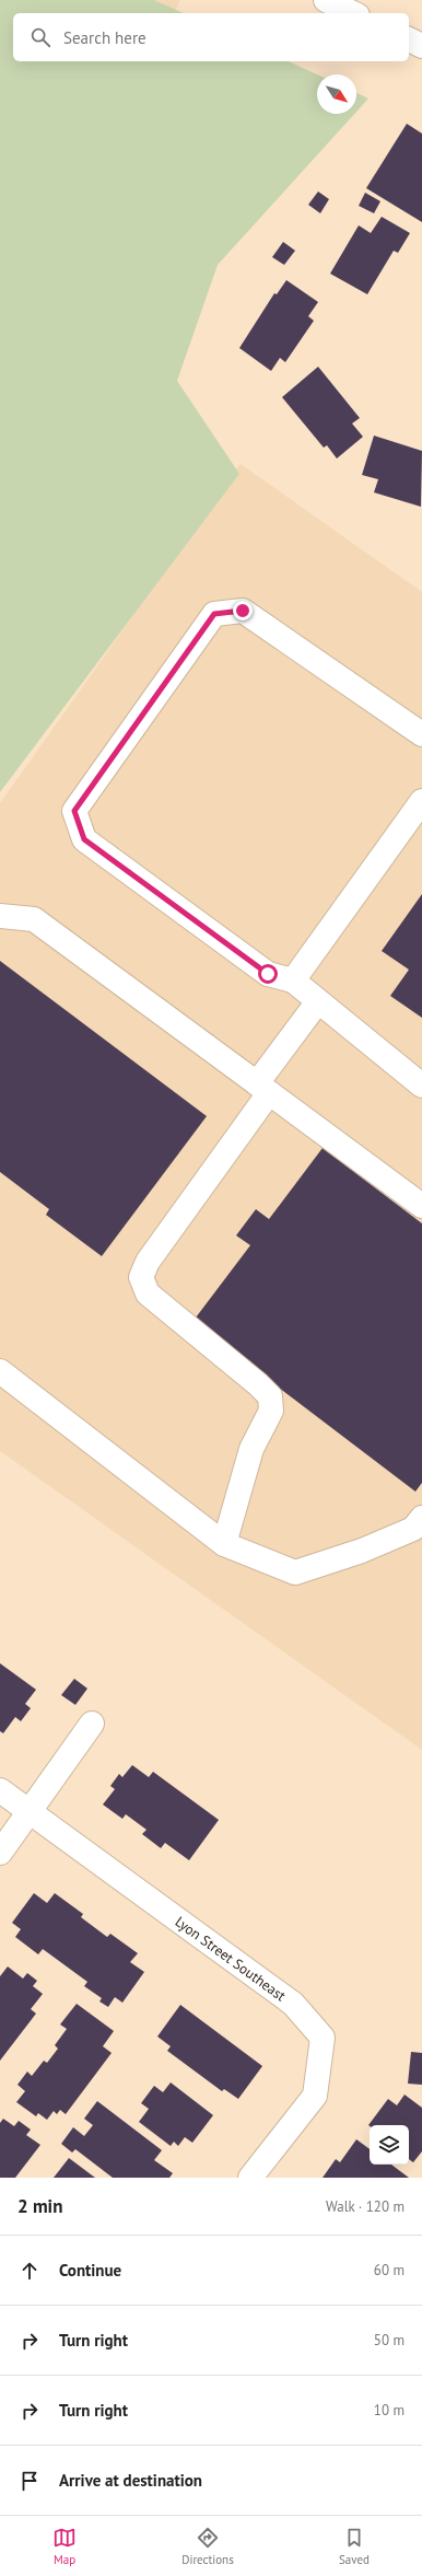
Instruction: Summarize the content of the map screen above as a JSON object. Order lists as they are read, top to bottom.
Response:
{
  "streets": {
    "street": ["Lyon Street Southeast"]
  },
  "north": "bottom right",
  "page": {
    "search": "Search here",
    "heading": ["2 min", "Walk · 120 m"],
    "list": [
      ["Continue", "60 m"],
      ["Turn right", "50 m"],
      ["Turn right", "10 m"],
      "Arrive at destination"
    ],
    "nav": ["Map", "Directions", "Saved"]
  }
}
